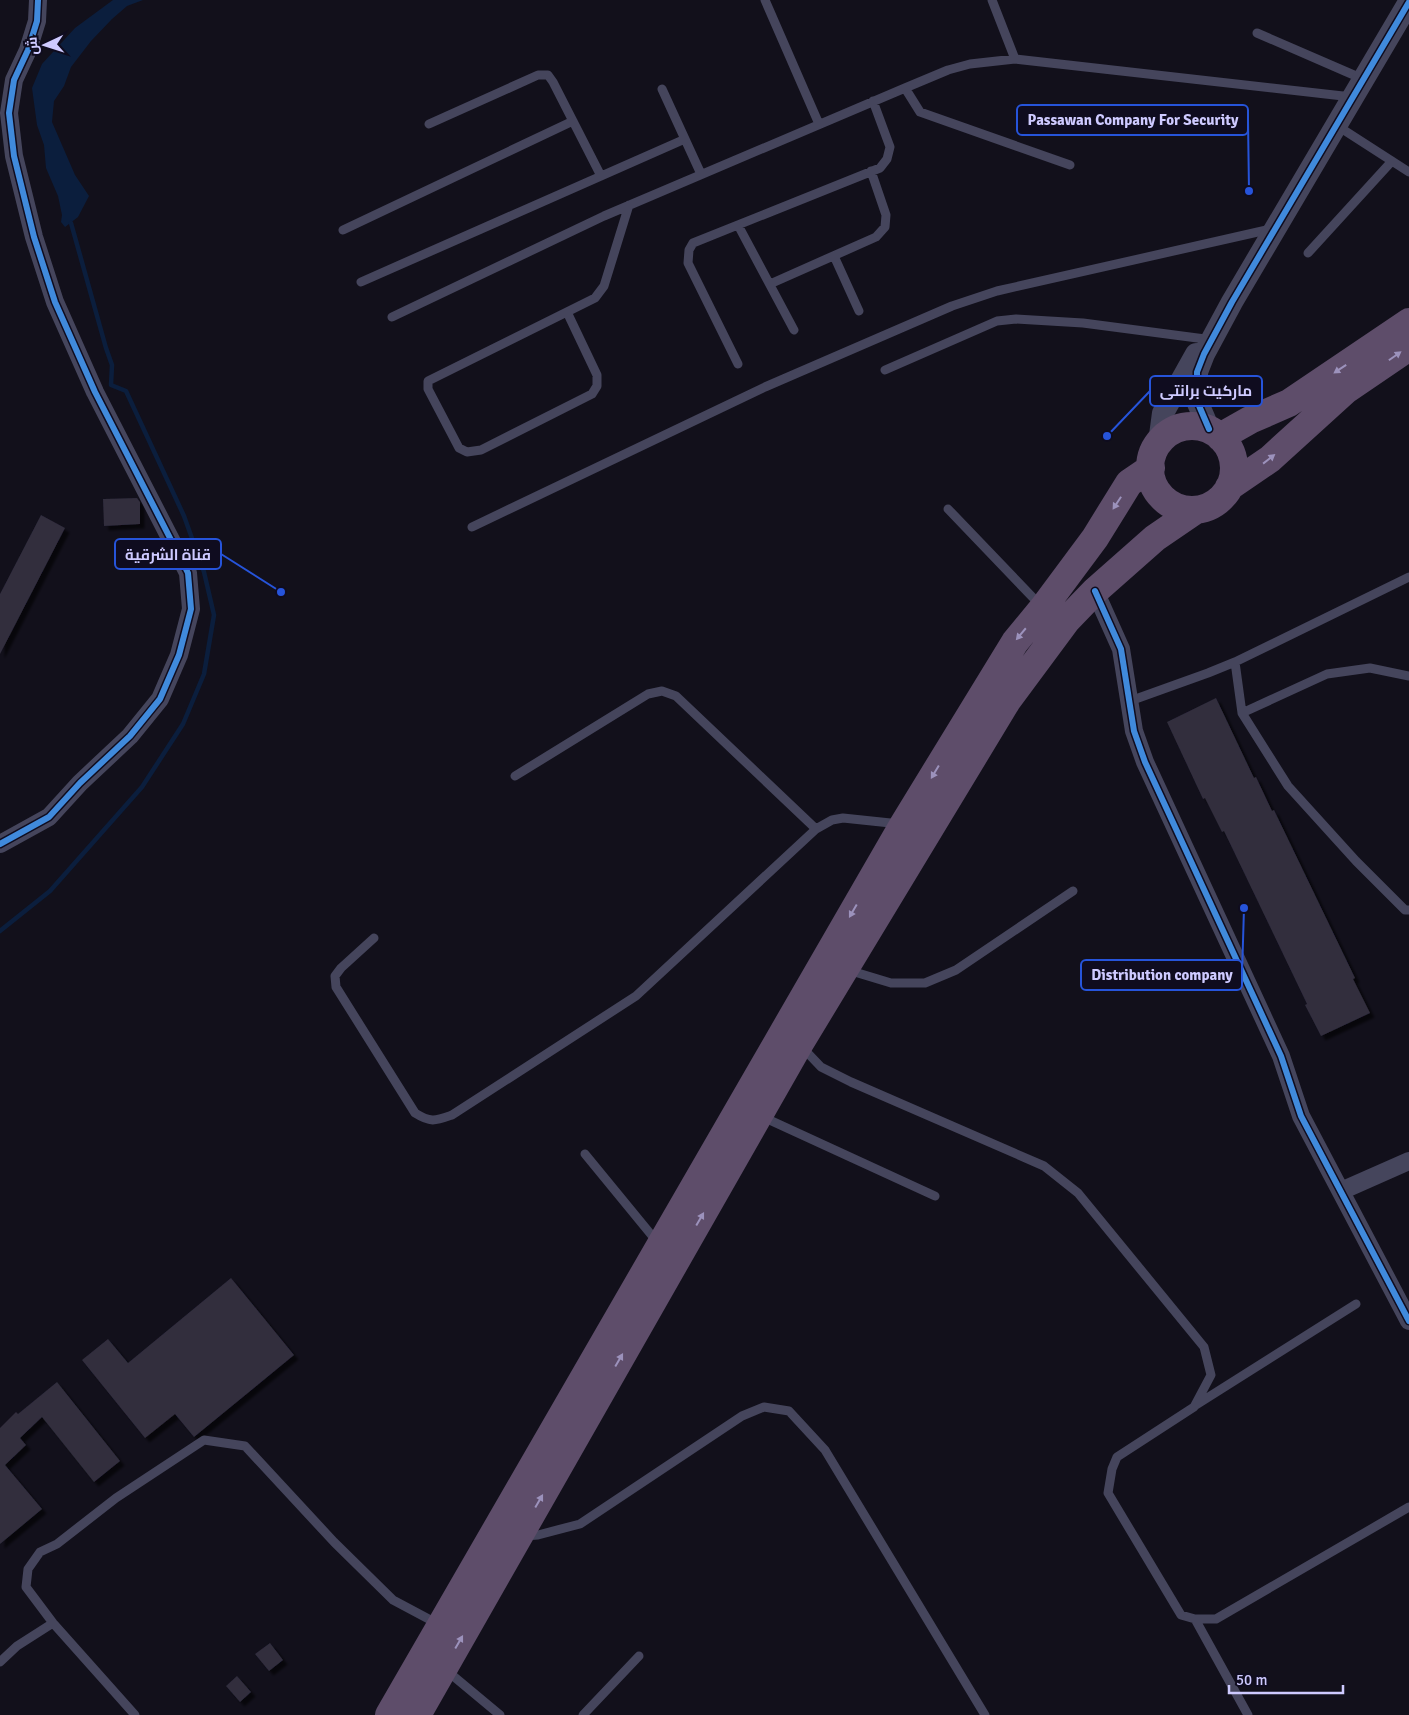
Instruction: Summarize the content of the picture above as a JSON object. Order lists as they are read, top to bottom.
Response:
{
  "places": [
    "Passawan Company For Security",
    "مارکیت برانتی",
    "قناة الشرقية",
    "Distribution company"
  ],
  "scale_bar": "50 m",
  "north": "left"
}
